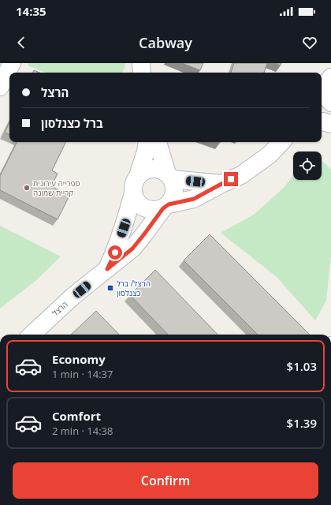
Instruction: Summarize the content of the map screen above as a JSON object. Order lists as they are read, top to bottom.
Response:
{
  "streets": {
    "street": ["הרצל"]
  },
  "places": {
    "other": ["ספרייה עירונית קריית שמונה"],
    "transit": ["הרצל/ ברל כצנלסון"]
  },
  "page": {
    "status": "14:35",
    "header": "Cabway",
    "banner": ["הרצל", "ברל כצנלסון"],
    "list": [
      {
        "name": "Economy",
        "note": "1 min · 14:37",
        "value": "$1.03"
      },
      {
        "name": "Comfort",
        "note": "2 min · 14:38",
        "value": "$1.39"
      }
    ],
    "buttons": "Confirm"
  }
}
